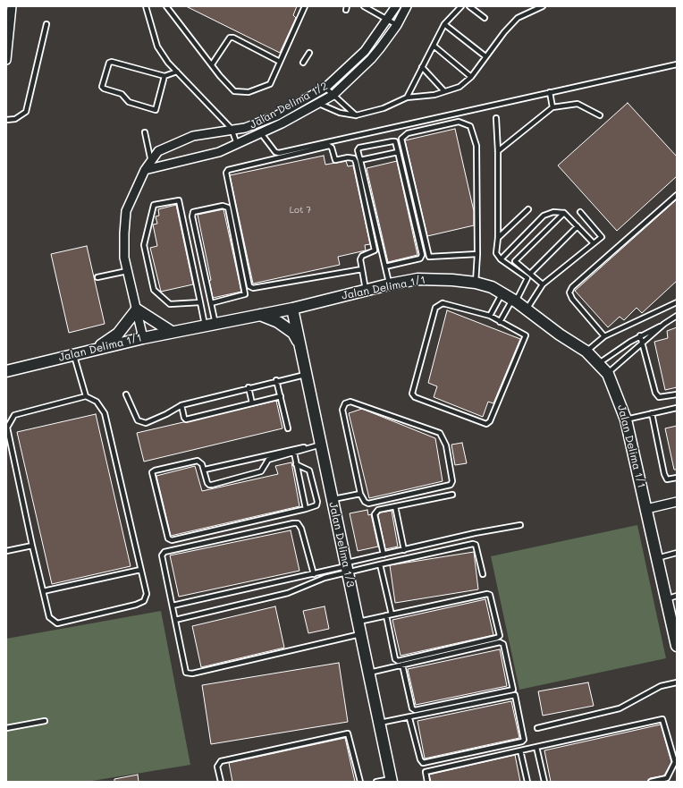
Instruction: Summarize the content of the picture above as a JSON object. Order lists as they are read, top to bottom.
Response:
{
  "streets": {
    "street": ["Jalan Delima 1/2", "Jalan Delima 1/1", "Jalan Delima 1/3"]
  },
  "crossings": [
    ["Jalan Delima 1/2", "Jalan Delima 1/1"],
    ["Jalan Delima 1/1", "Jalan Delima 1/3"]
  ],
  "house_numbers": ["Lot 7"]
}
